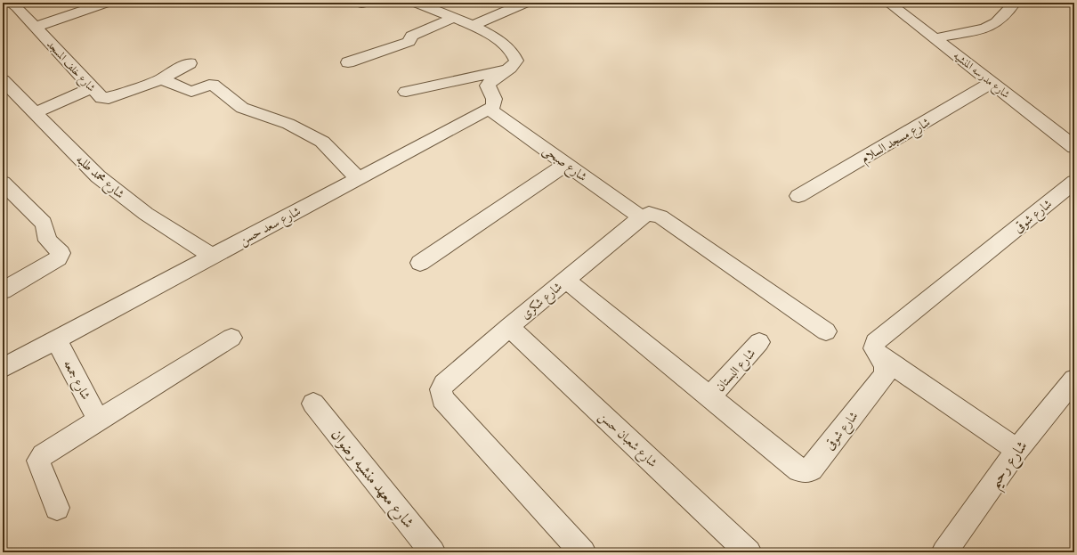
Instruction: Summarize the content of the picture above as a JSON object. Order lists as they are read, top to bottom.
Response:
{
  "streets": {
    "street": [
      "شارع خلف المسجد",
      "شارع مدرسه المنشيه",
      "شارع مسجد السلام",
      "شارع صبحى",
      "شارع محمد طلبه",
      "شارع شوقى",
      "شارع سعد حسن",
      "شارع شكرى",
      "شارع البستان",
      "شارع جمعه",
      "شارع شعبان حسن",
      "شارع رحيم",
      "شارع معهد منشيه رضوان"
    ]
  },
  "crossings": [
    ["شارع مدرسه المنشيه", "شارع مسجد السلام"],
    ["شارع صبحى", "شارع سعد حسن"],
    ["شارع صبحى", "شارع شكرى"],
    ["شارع محمد طلبه", "شارع سعد حسن"],
    ["شارع شوقى", "شارع شكرى"],
    ["شارع شوقى", "شارع البستان"],
    ["شارع سعد حسن", "شارع جمعه"],
    ["شارع شكرى", "شارع شعبان حسن"]
  ]
}
